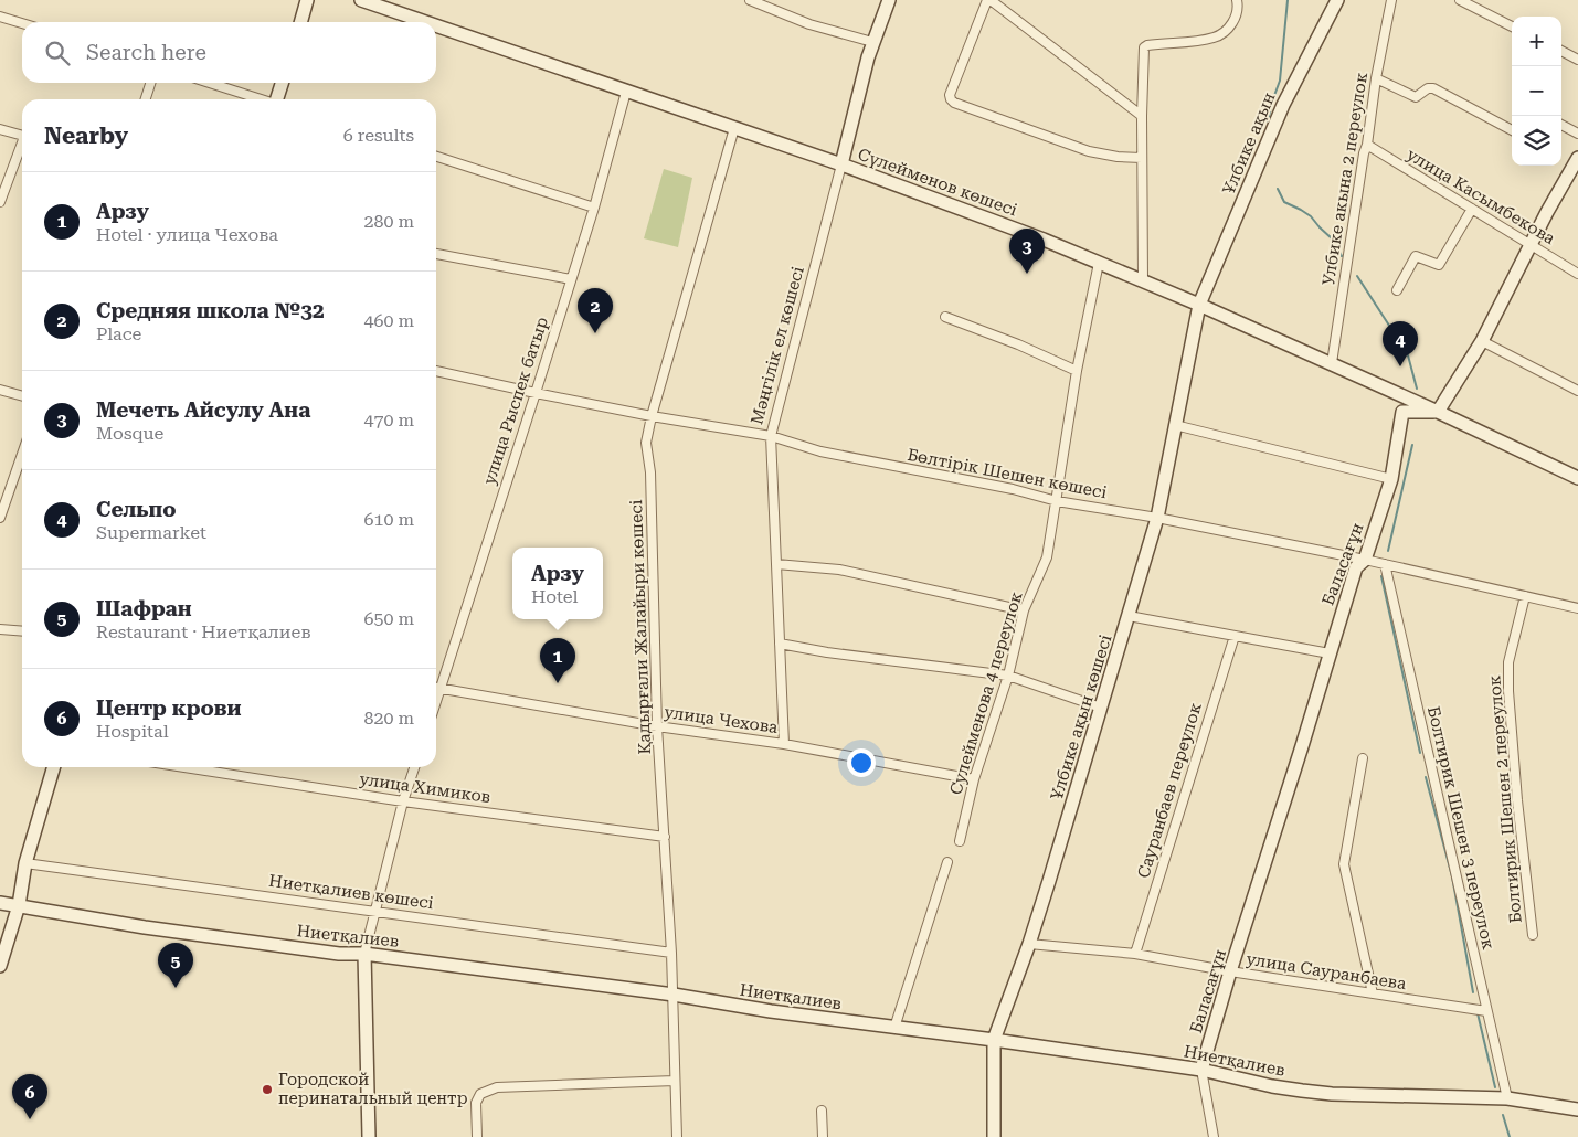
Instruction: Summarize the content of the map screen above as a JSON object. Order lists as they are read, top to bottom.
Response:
{
  "streets": {
    "street": [
      "Ұлбике ақын",
      "Улбике акына 2 переулок",
      "Сүлейменов көшесі",
      "улица Касымбекова",
      "Мәңгілік ел көшесі",
      "улица Рыспек батыр",
      "Бөлтірік Шешен көшесі",
      "Баласағұн",
      "Қадырғали Жалайыри көшесі",
      "Сулейменова 4 переулок",
      "Ұлбике ақын көшесі",
      "улица Чехова",
      "улица Химиков",
      "Сауранбаев переулок",
      "Болтирик Шешен 2 переулок",
      "Болтирик Шешен 3 переулок",
      "Ниетқалиев көшесі",
      "Ниетқалиев",
      "улица Сауранбаева"
    ]
  },
  "crossings": [
    ["Ұлбике ақын", "Сүлейменов көшесі"],
    ["Ұлбике ақын", "Ұлбике ақын көшесі"],
    ["Улбике акына 2 переулок", "Сүлейменов көшесі"],
    ["Улбике акына 2 переулок", "улица Касымбекова"],
    ["Сүлейменов көшесі", "Мәңгілік ел көшесі"],
    ["Сүлейменов көшесі", "улица Рыспек батыр"],
    ["Сүлейменов көшесі", "Баласағұн"],
    ["Сүлейменов көшесі", "Қадырғали Жалайыри көшесі"],
    ["Сүлейменов көшесі", "Сулейменова 4 переулок"],
    ["Сүлейменов көшесі", "Ұлбике ақын көшесі"],
    ["Мәңгілік ел көшесі", "Бөлтірік Шешен көшесі"],
    ["Мәңгілік ел көшесі", "улица Чехова"],
    ["улица Рыспек батыр", "Бөлтірік Шешен көшесі"],
    ["улица Рыспек батыр", "улица Чехова"],
    ["Бөлтірік Шешен көшесі", "Баласағұн"],
    ["Бөлтірік Шешен көшесі", "Қадырғали Жалайыри көшесі"],
    ["Бөлтірік Шешен көшесі", "Сулейменова 4 переулок"],
    ["Бөлтірік Шешен көшесі", "Ұлбике ақын көшесі"],
    ["Бөлтірік Шешен көшесі", "Болтирик Шешен 2 переулок"],
    ["Бөлтірік Шешен көшесі", "Болтирик Шешен 3 переулок"],
    ["Баласағұн", "Ниетқалиев"],
    ["Баласағұн", "улица Сауранбаева"],
    ["Қадырғали Жалайыри көшесі", "улица Чехова"],
    ["Қадырғали Жалайыри көшесі", "улица Химиков"],
    ["Қадырғали Жалайыри көшесі", "Ниетқалиев көшесі"],
    ["Қадырғали Жалайыри көшесі", "Ниетқалиев"],
    ["Сулейменова 4 переулок", "улица Чехова"],
    ["Ұлбике ақын көшесі", "Ниетқалиев"],
    ["Ұлбике ақын көшесі", "улица Сауранбаева"],
    ["Сауранбаев переулок", "улица Сауранбаева"],
    ["Болтирик Шешен 3 переулок", "Ниетқалиев"],
    ["Болтирик Шешен 3 переулок", "улица Сауранбаева"]
  ],
  "places": ["Городской перинатальный центр"],
  "page": {
    "map_buttons": ["+", "−"],
    "search": "Search here",
    "heading": ["Nearby", "6 results"],
    "list": [
      {
        "mark": "1",
        "name": "Арзу",
        "note": "Hotel · улица Чехова",
        "value": "280 m"
      },
      {
        "mark": "2",
        "name": "Средняя школа №32",
        "note": "Place",
        "value": "460 m"
      },
      {
        "mark": "3",
        "name": "Мечеть Айсулу Ана",
        "note": "Mosque",
        "value": "470 m"
      },
      {
        "mark": "4",
        "name": "Сельпо",
        "note": "Supermarket",
        "value": "610 m"
      },
      {
        "mark": "5",
        "name": "Шафран",
        "note": "Restaurant · Ниетқалиев",
        "value": "650 m"
      },
      {
        "mark": "6",
        "name": "Центр крови",
        "note": "Hospital",
        "value": "820 m"
      }
    ],
    "pins": [
      "3",
      "2",
      "4",
      "1",
      "5",
      "6"
    ],
    "popup": ["Арзу", "Hotel"]
  }
}
